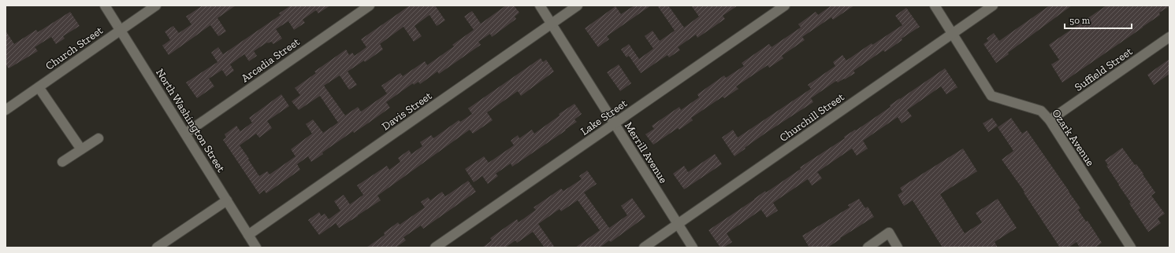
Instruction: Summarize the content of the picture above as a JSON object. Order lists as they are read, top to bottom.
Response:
{
  "streets": {
    "street": [
      "Church Street",
      "Arcadia Street",
      "Suffield Street",
      "Davis Street",
      "Lake Street",
      "Churchill Street",
      "North Washington Street",
      "Ozark Avenue",
      "Merrill Avenue"
    ]
  },
  "crossings": [
    ["Church Street", "North Washington Street"],
    ["Arcadia Street", "North Washington Street"],
    ["Suffield Street", "Ozark Avenue"],
    ["Davis Street", "North Washington Street"],
    ["Davis Street", "Merrill Avenue"],
    ["Lake Street", "Merrill Avenue"],
    ["Churchill Street", "Ozark Avenue"],
    ["Churchill Street", "Merrill Avenue"]
  ],
  "scale_bar": "50 m"
}
